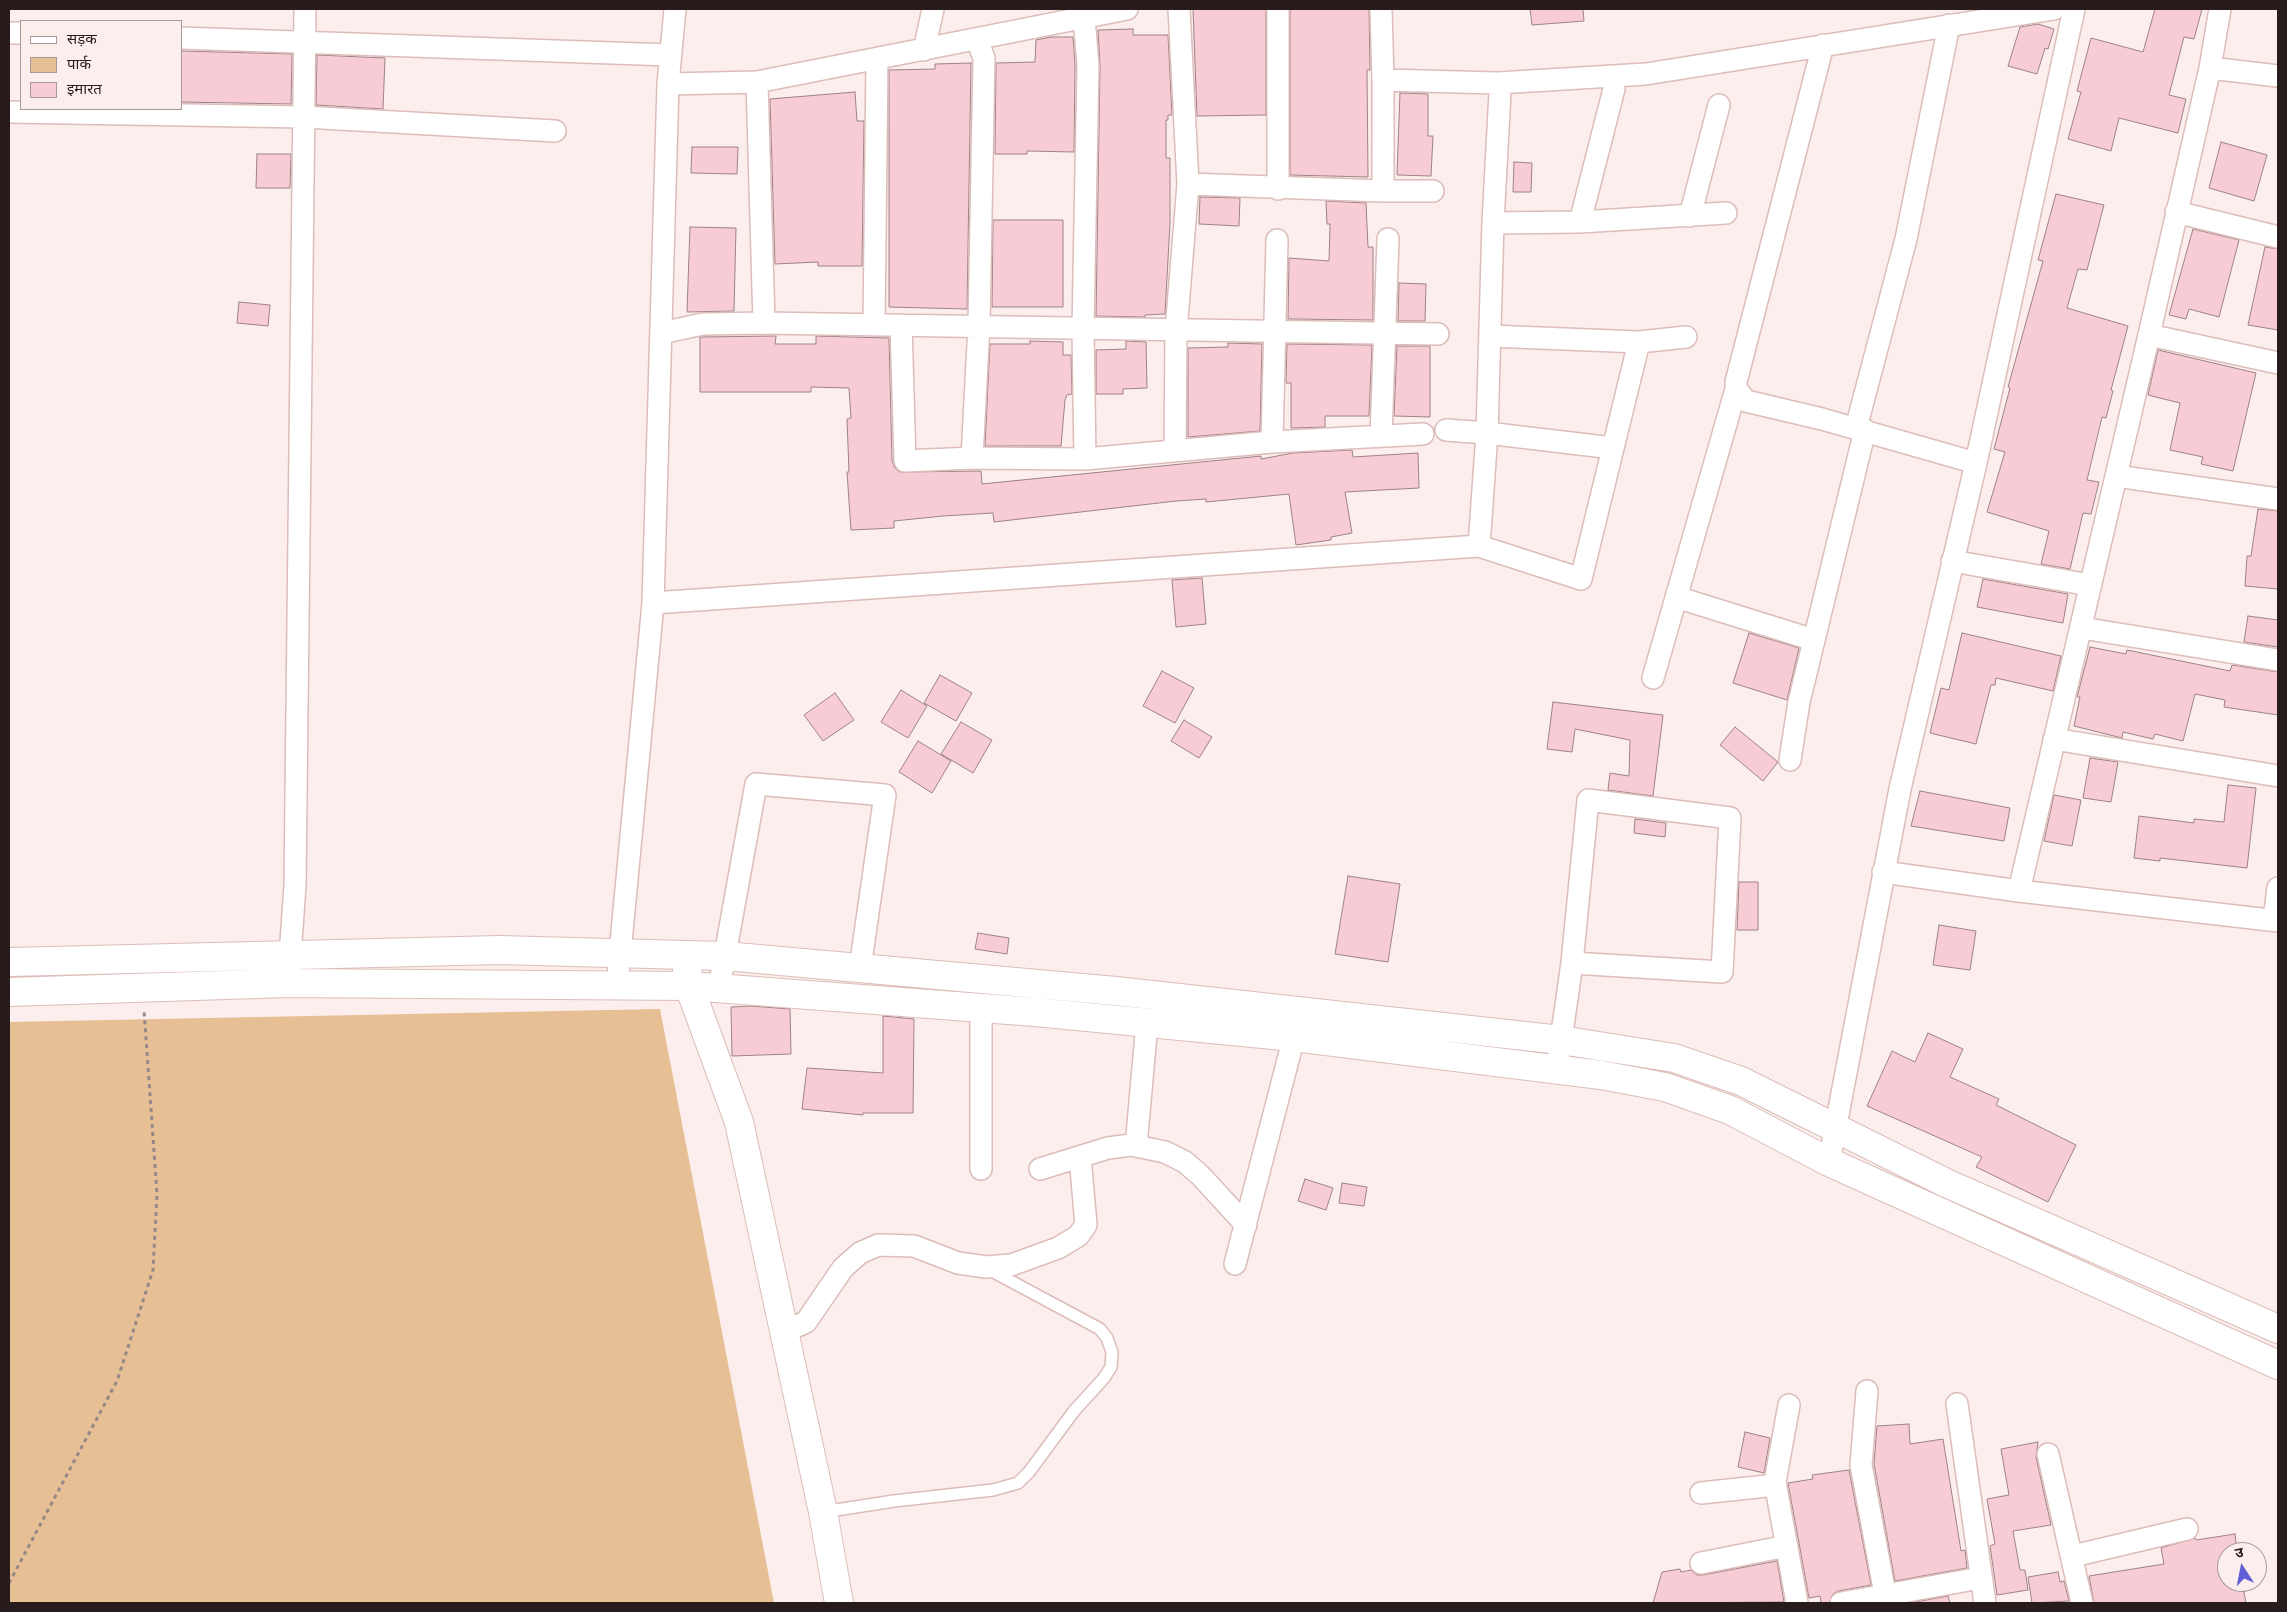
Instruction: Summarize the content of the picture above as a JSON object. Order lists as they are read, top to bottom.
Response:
{
  "legend": ["सड़क", "पार्क", "इमारत"],
  "north": "top"
}
